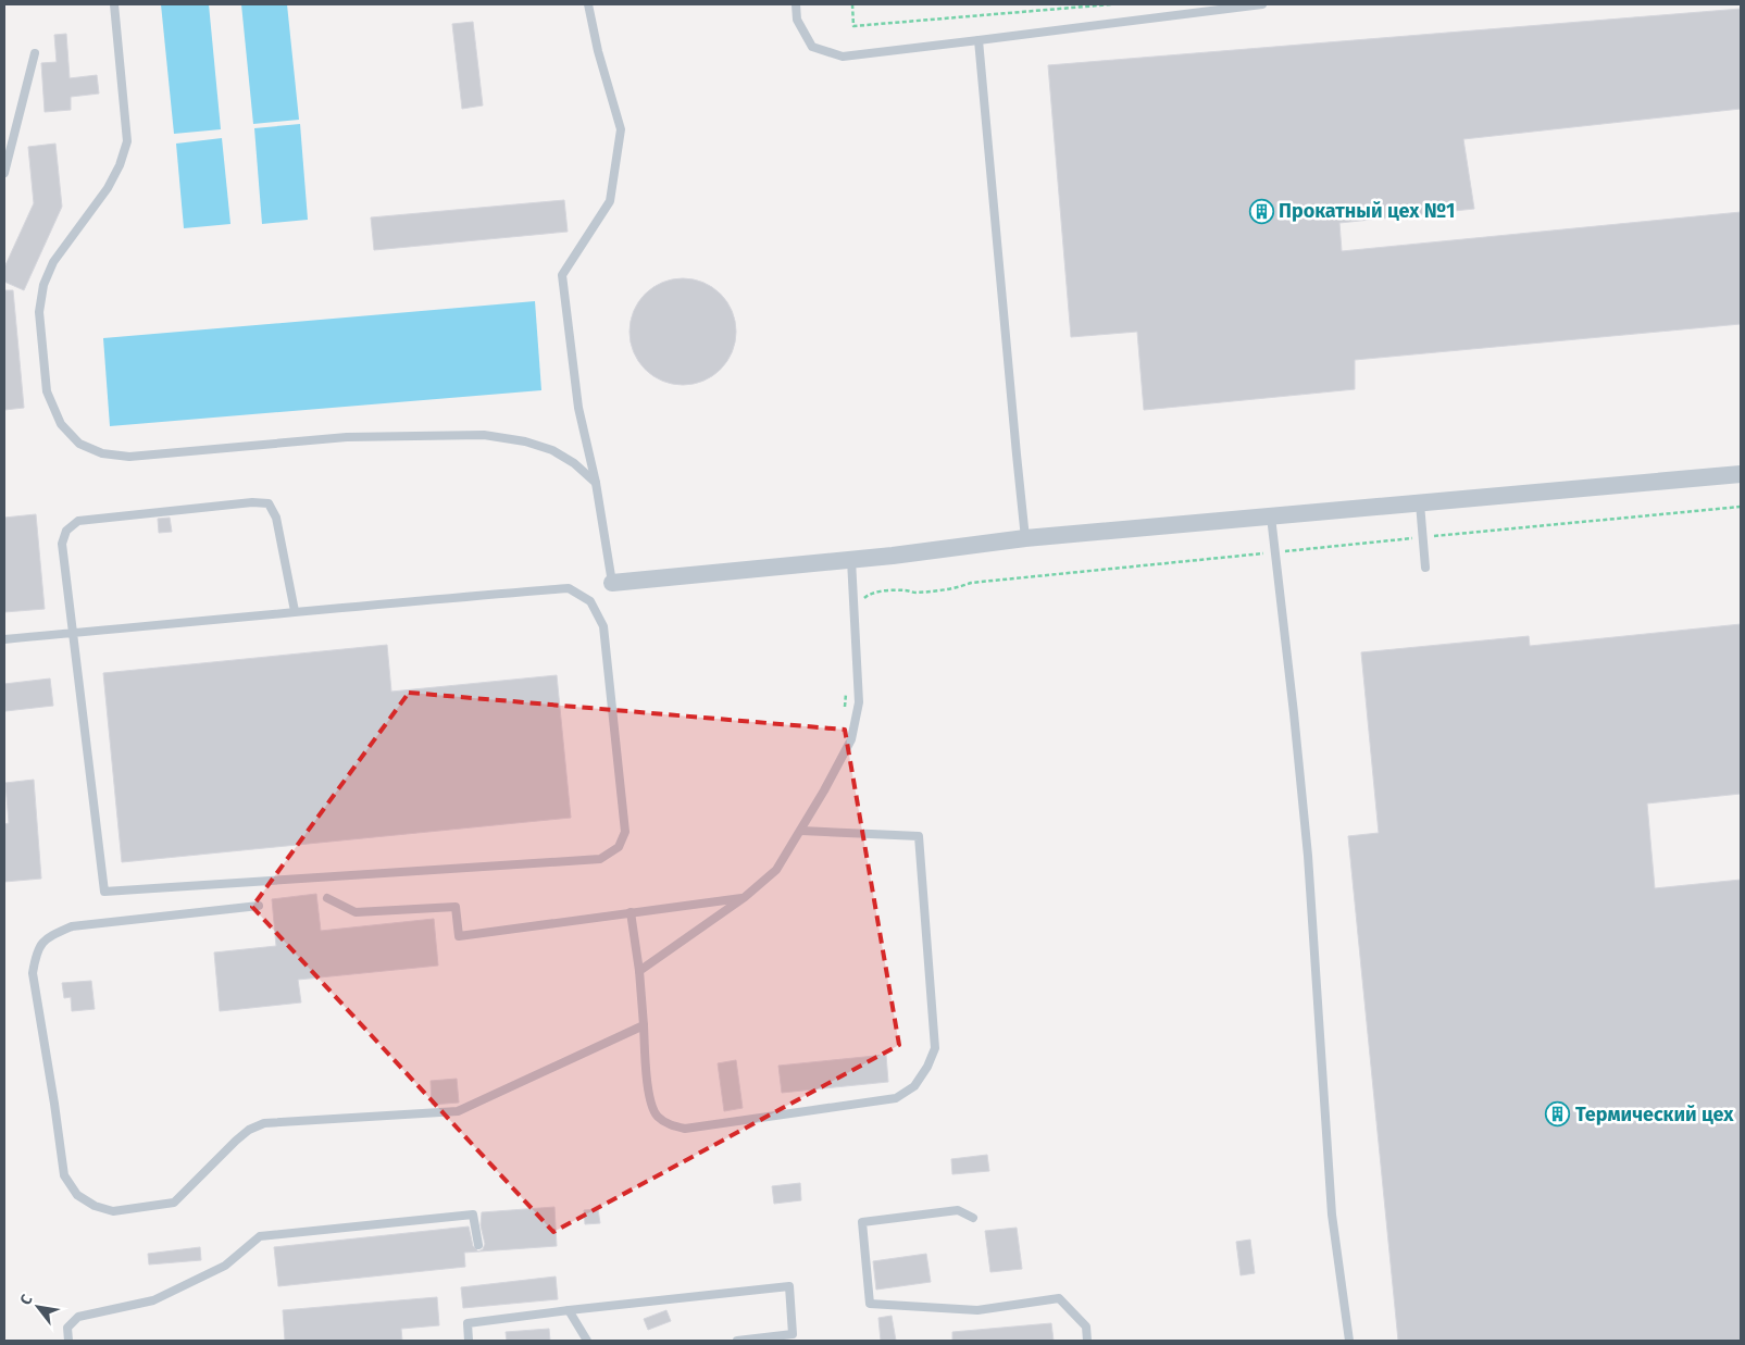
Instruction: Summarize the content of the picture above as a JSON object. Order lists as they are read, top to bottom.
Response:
{
  "places": {
    "building": ["Прокатный цех №1", "Термический цех"]
  },
  "north": "top left"
}
